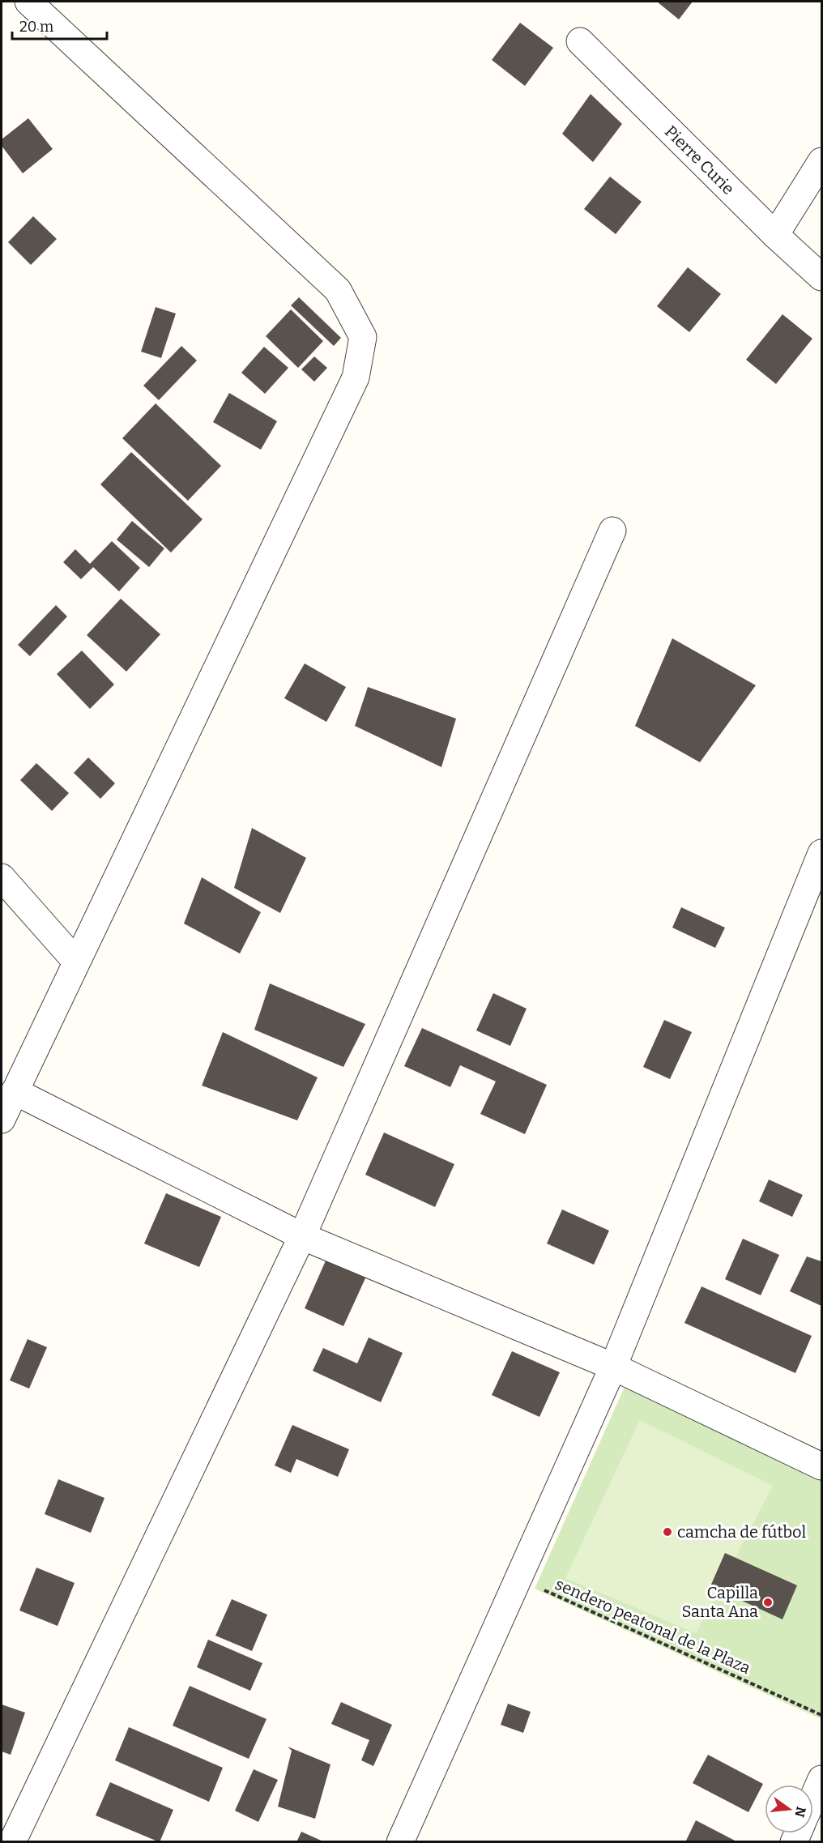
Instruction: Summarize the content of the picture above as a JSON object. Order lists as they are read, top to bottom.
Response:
{
  "streets": {
    "street": ["Pierre Curie"],
    "path": ["sendero peatonal de la Plaza"]
  },
  "places": ["camcha de fútbol", "Capilla Santa Ana"],
  "scale_bar": "20 m",
  "north": "right"
}
